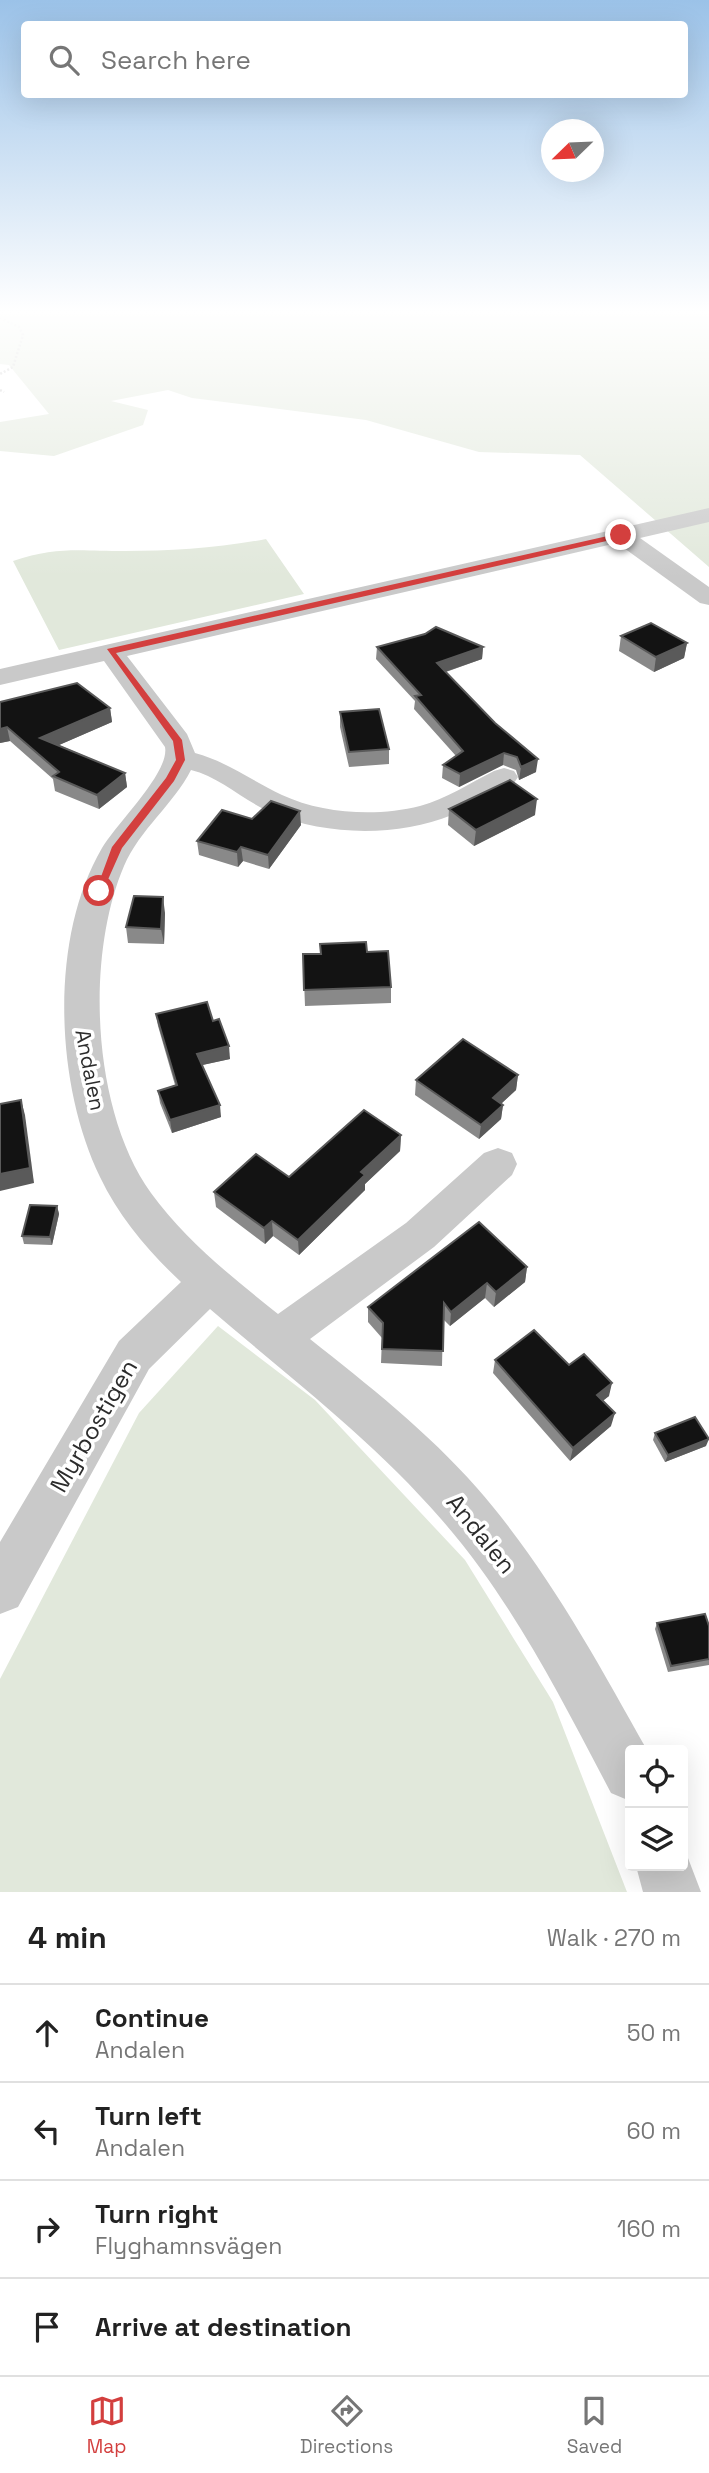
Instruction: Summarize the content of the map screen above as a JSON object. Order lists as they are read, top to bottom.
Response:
{
  "streets": {
    "street": ["Andalen", "Myrbostigen"]
  },
  "crossings": [
    ["Andalen", "Myrbostigen"]
  ],
  "north": "bottom left",
  "page": {
    "search": "Search here",
    "heading": ["4 min", "Walk · 270 m"],
    "list": [
      ["Continue", "Andalen", "50 m"],
      ["Turn left", "Andalen", "60 m"],
      ["Turn right", "Flyghamnsvägen", "160 m"],
      "Arrive at destination"
    ],
    "nav": ["Map", "Directions", "Saved"]
  }
}
